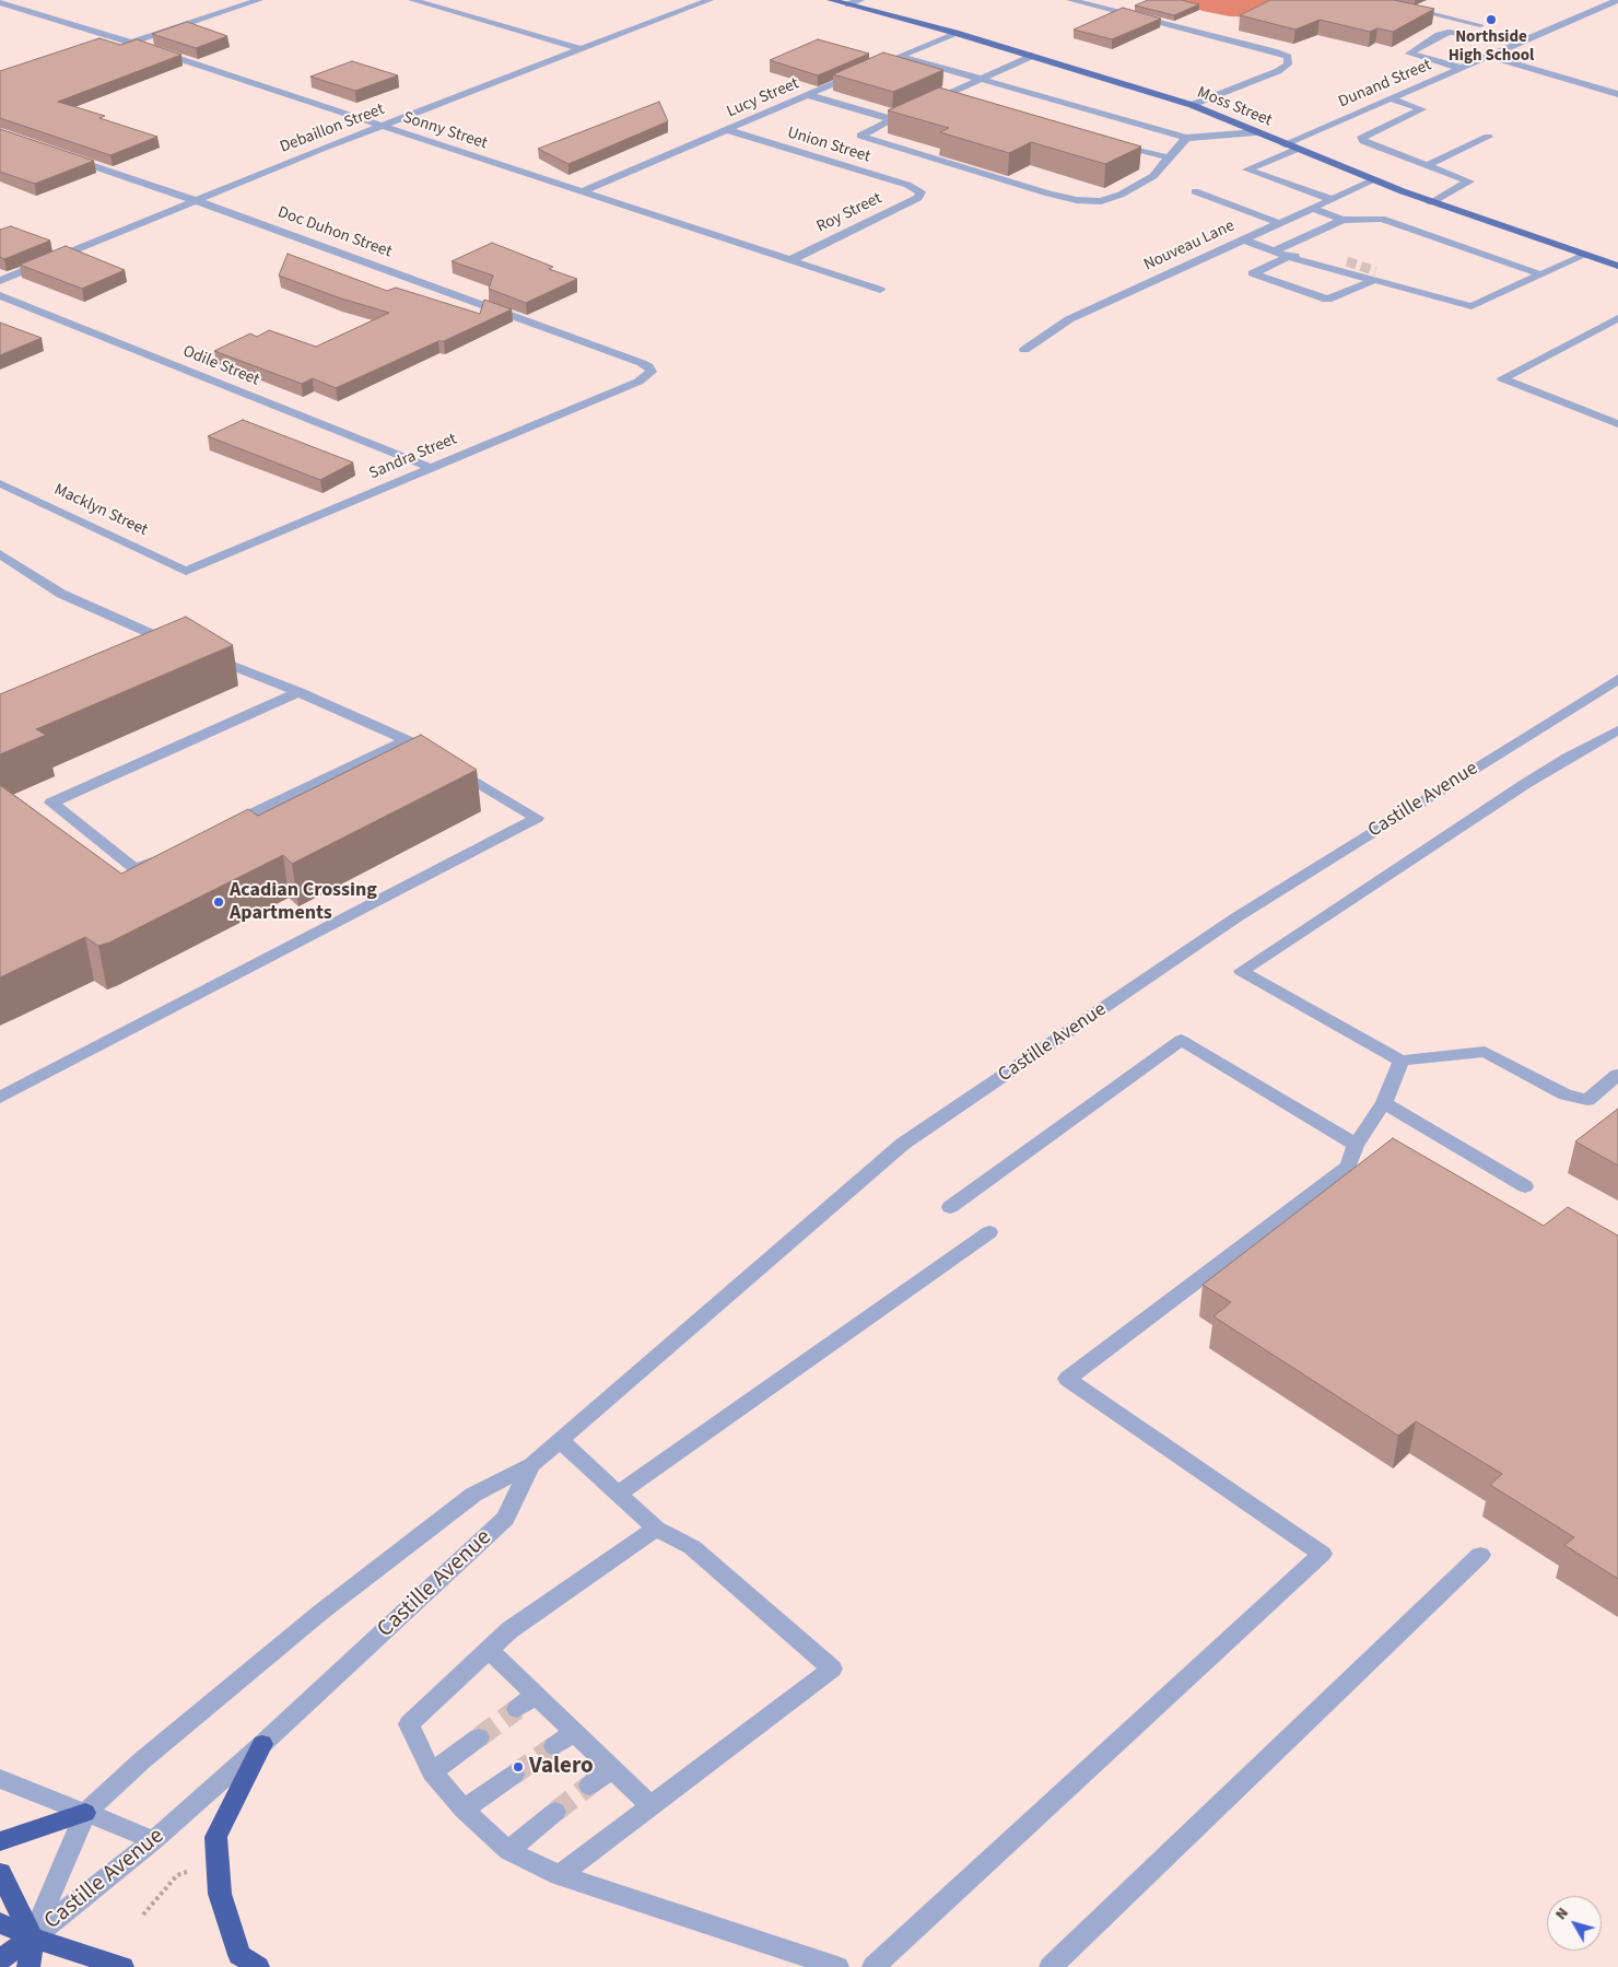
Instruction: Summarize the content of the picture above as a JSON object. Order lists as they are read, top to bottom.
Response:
{
  "streets": {
    "main road": ["Moss Street"],
    "street": [
      "Dunand Street",
      "Lucy Street",
      "Debaillon Street",
      "Sonny Street",
      "Union Street",
      "Roy Street",
      "Doc Duhon Street",
      "Nouveau Lane",
      "Odile Street",
      "Sandra Street",
      "Macklyn Street",
      "Castille Avenue"
    ]
  },
  "crossings": [
    ["Dunand Street", "Moss Street"],
    ["Lucy Street", "Moss Street"],
    ["Lucy Street", "Sonny Street"],
    ["Lucy Street", "Union Street"],
    ["Moss Street", "Nouveau Lane"],
    ["Debaillon Street", "Sonny Street"],
    ["Debaillon Street", "Doc Duhon Street"],
    ["Sonny Street", "Roy Street"],
    ["Union Street", "Roy Street"],
    ["Doc Duhon Street", "Sandra Street"],
    ["Odile Street", "Sandra Street"],
    ["Sandra Street", "Macklyn Street"]
  ],
  "places": ["Northside High School", "Acadian Crossing Apartments", "Valero"],
  "north": "top left"
}
